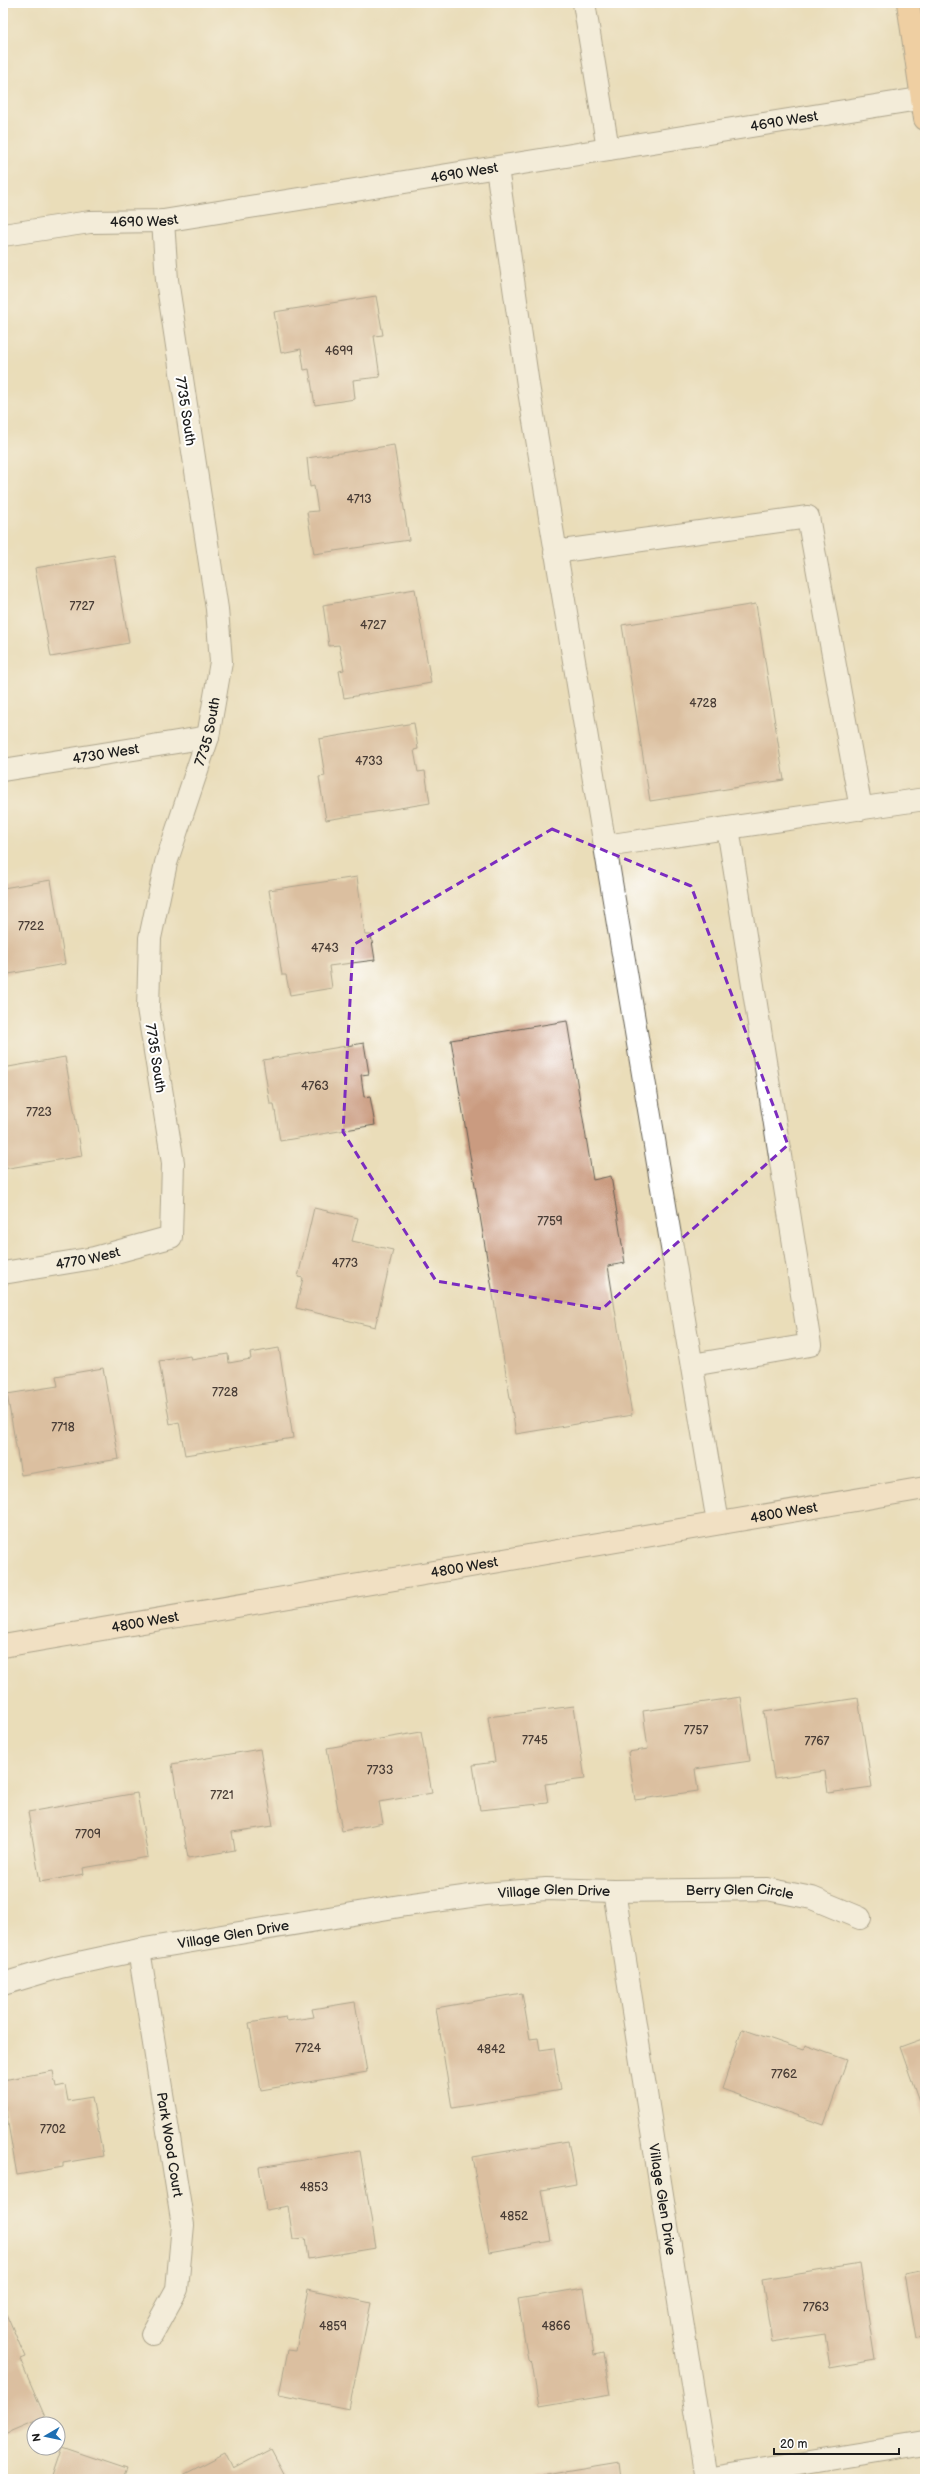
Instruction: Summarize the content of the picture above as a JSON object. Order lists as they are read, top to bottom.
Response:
{
  "streets": {
    "main road": ["4800 West"],
    "street": [
      "4690 West",
      "7735 South",
      "4730 West",
      "4770 West",
      "Village Glen Drive",
      "Berry Glen Circle",
      "Park Wood Court"
    ]
  },
  "crossings": [
    ["4690 West", "7735 South"],
    ["7735 South", "4730 West"],
    ["7735 South", "4770 West"],
    ["Village Glen Drive", "Berry Glen Circle"],
    ["Village Glen Drive", "Park Wood Court"]
  ],
  "house_numbers": [
    "4699",
    "4713",
    "7727",
    "4727",
    "4728",
    "4733",
    "7722",
    "4743",
    "4763",
    "7723",
    "7759",
    "4773",
    "7728",
    "7718",
    "7757",
    "7745",
    "7767",
    "7733",
    "7721",
    "7709",
    "7724",
    "4842",
    "7762",
    "7702",
    "4853",
    "4852",
    "7763",
    "4859",
    "4866"
  ],
  "scale_bar": "20 m",
  "north": "left"
}
